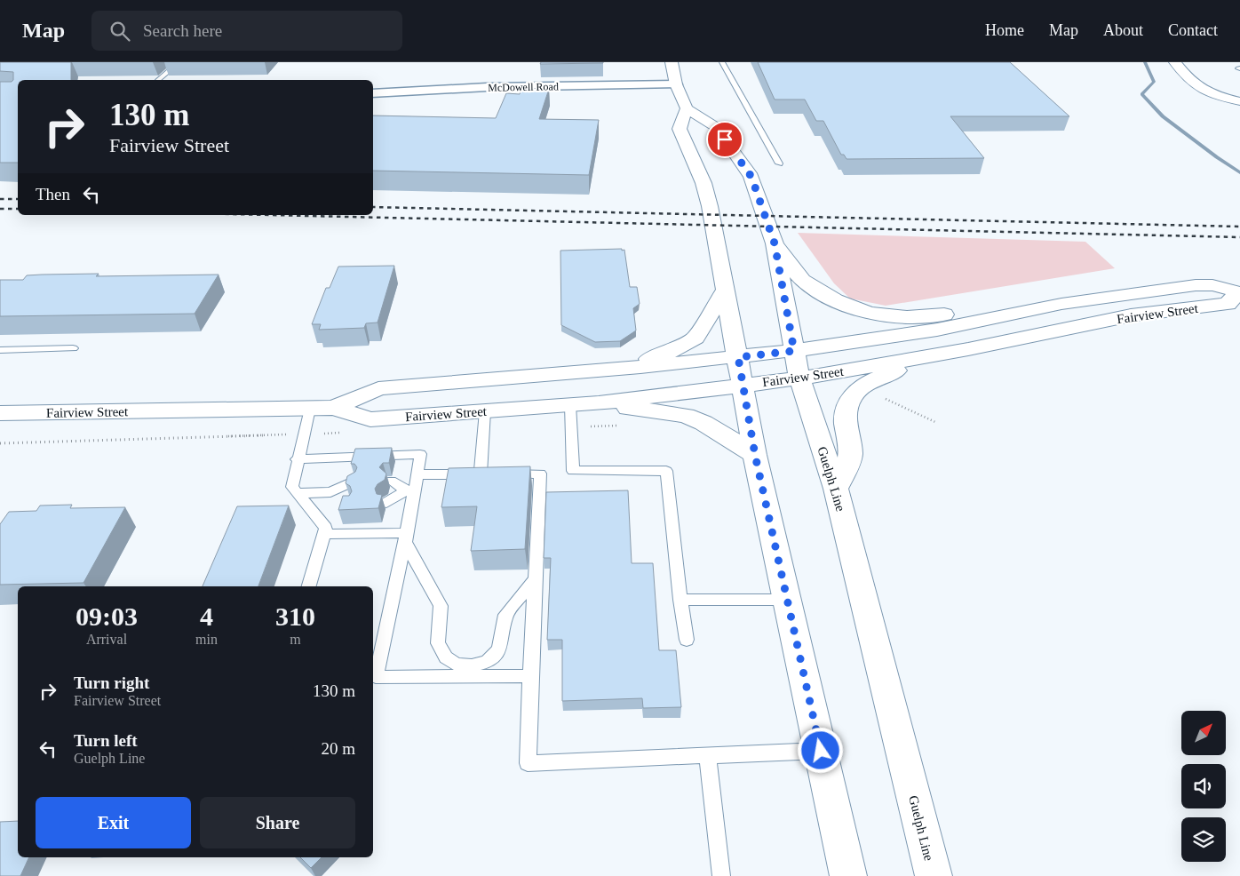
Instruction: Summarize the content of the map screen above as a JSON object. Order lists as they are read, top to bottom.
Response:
{
  "streets": {
    "main road": ["Fairview Street", "Guelph Line"],
    "street": ["McDowell Road"]
  },
  "crossings": [
    ["Fairview Street", "Guelph Line"]
  ],
  "north": "top right",
  "page": {
    "header": "Map",
    "search": "Search here",
    "nav": [
      "Home",
      "Map",
      "About",
      "Contact"
    ],
    "turn": ["130 m", "Fairview Street"],
    "then": "Then",
    "eta": [
      "09:03",
      "Arrival",
      "4",
      "min",
      "310",
      "m"
    ],
    "list": [
      {
        "name": "Turn right",
        "note": "Fairview Street",
        "value": "130 m"
      },
      {
        "name": "Turn left",
        "note": "Guelph Line",
        "value": "20 m"
      }
    ],
    "buttons": ["Exit", "Share"]
  }
}
